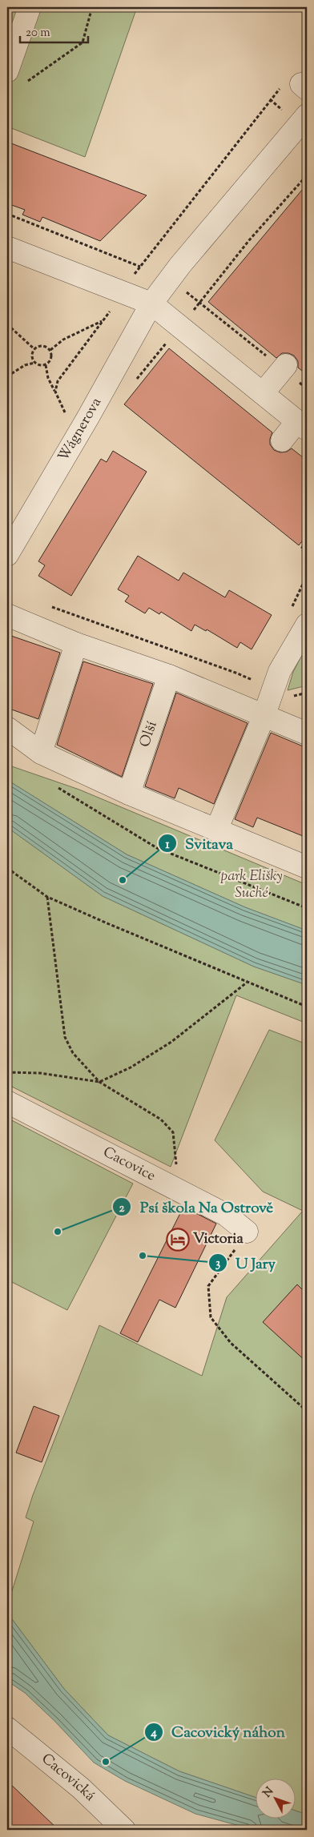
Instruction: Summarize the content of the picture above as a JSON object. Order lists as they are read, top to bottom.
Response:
{
  "streets": {
    "street": [
      "Wágnerova",
      "Olší",
      "Cacovice",
      "Cacovická"
    ]
  },
  "parks": ["park Elišky Suché"],
  "places": {
    "other": [
      "Svitava",
      "Psí škola Na Ostrově",
      "U Jary",
      "Cacovický náhon"
    ],
    "hotel": ["Victoria"]
  },
  "scale_bar": "20 m",
  "north": "top left"
}
